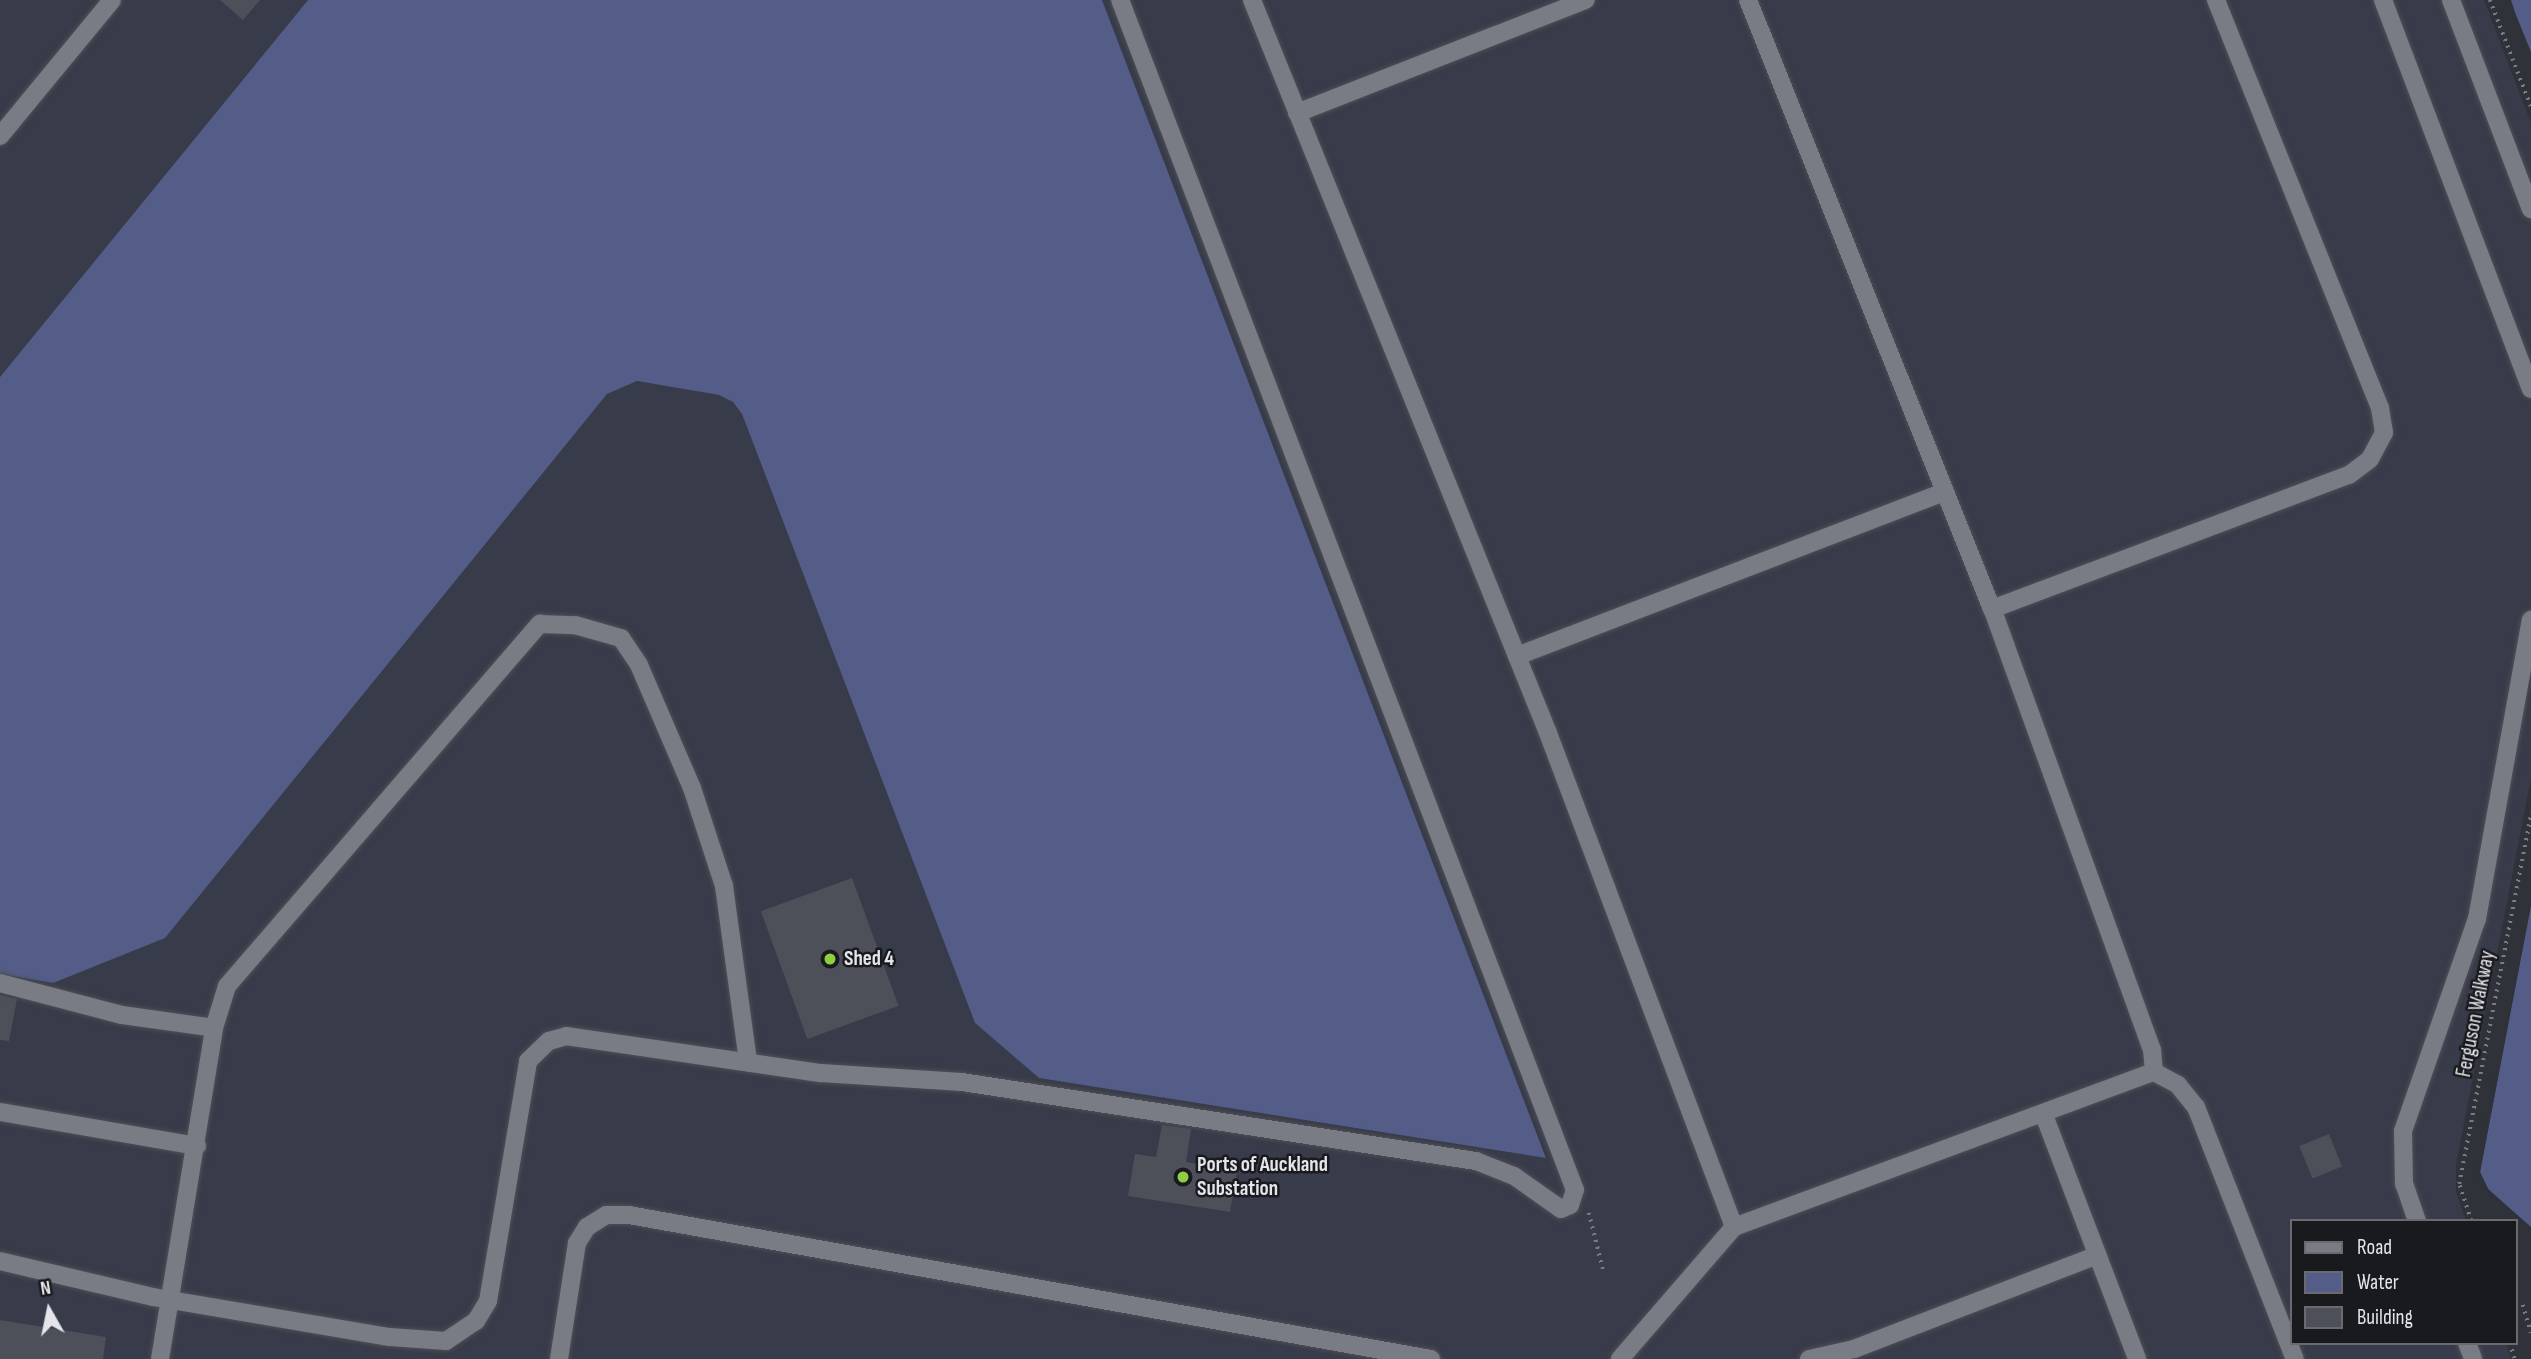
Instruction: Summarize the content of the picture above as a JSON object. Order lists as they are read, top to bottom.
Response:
{
  "streets": {
    "path": ["Ferguson Walkway"]
  },
  "places": ["Shed 4", "Ports of Auckland Substation"],
  "legend": ["Road", "Water", "Building"],
  "north": "top"
}
